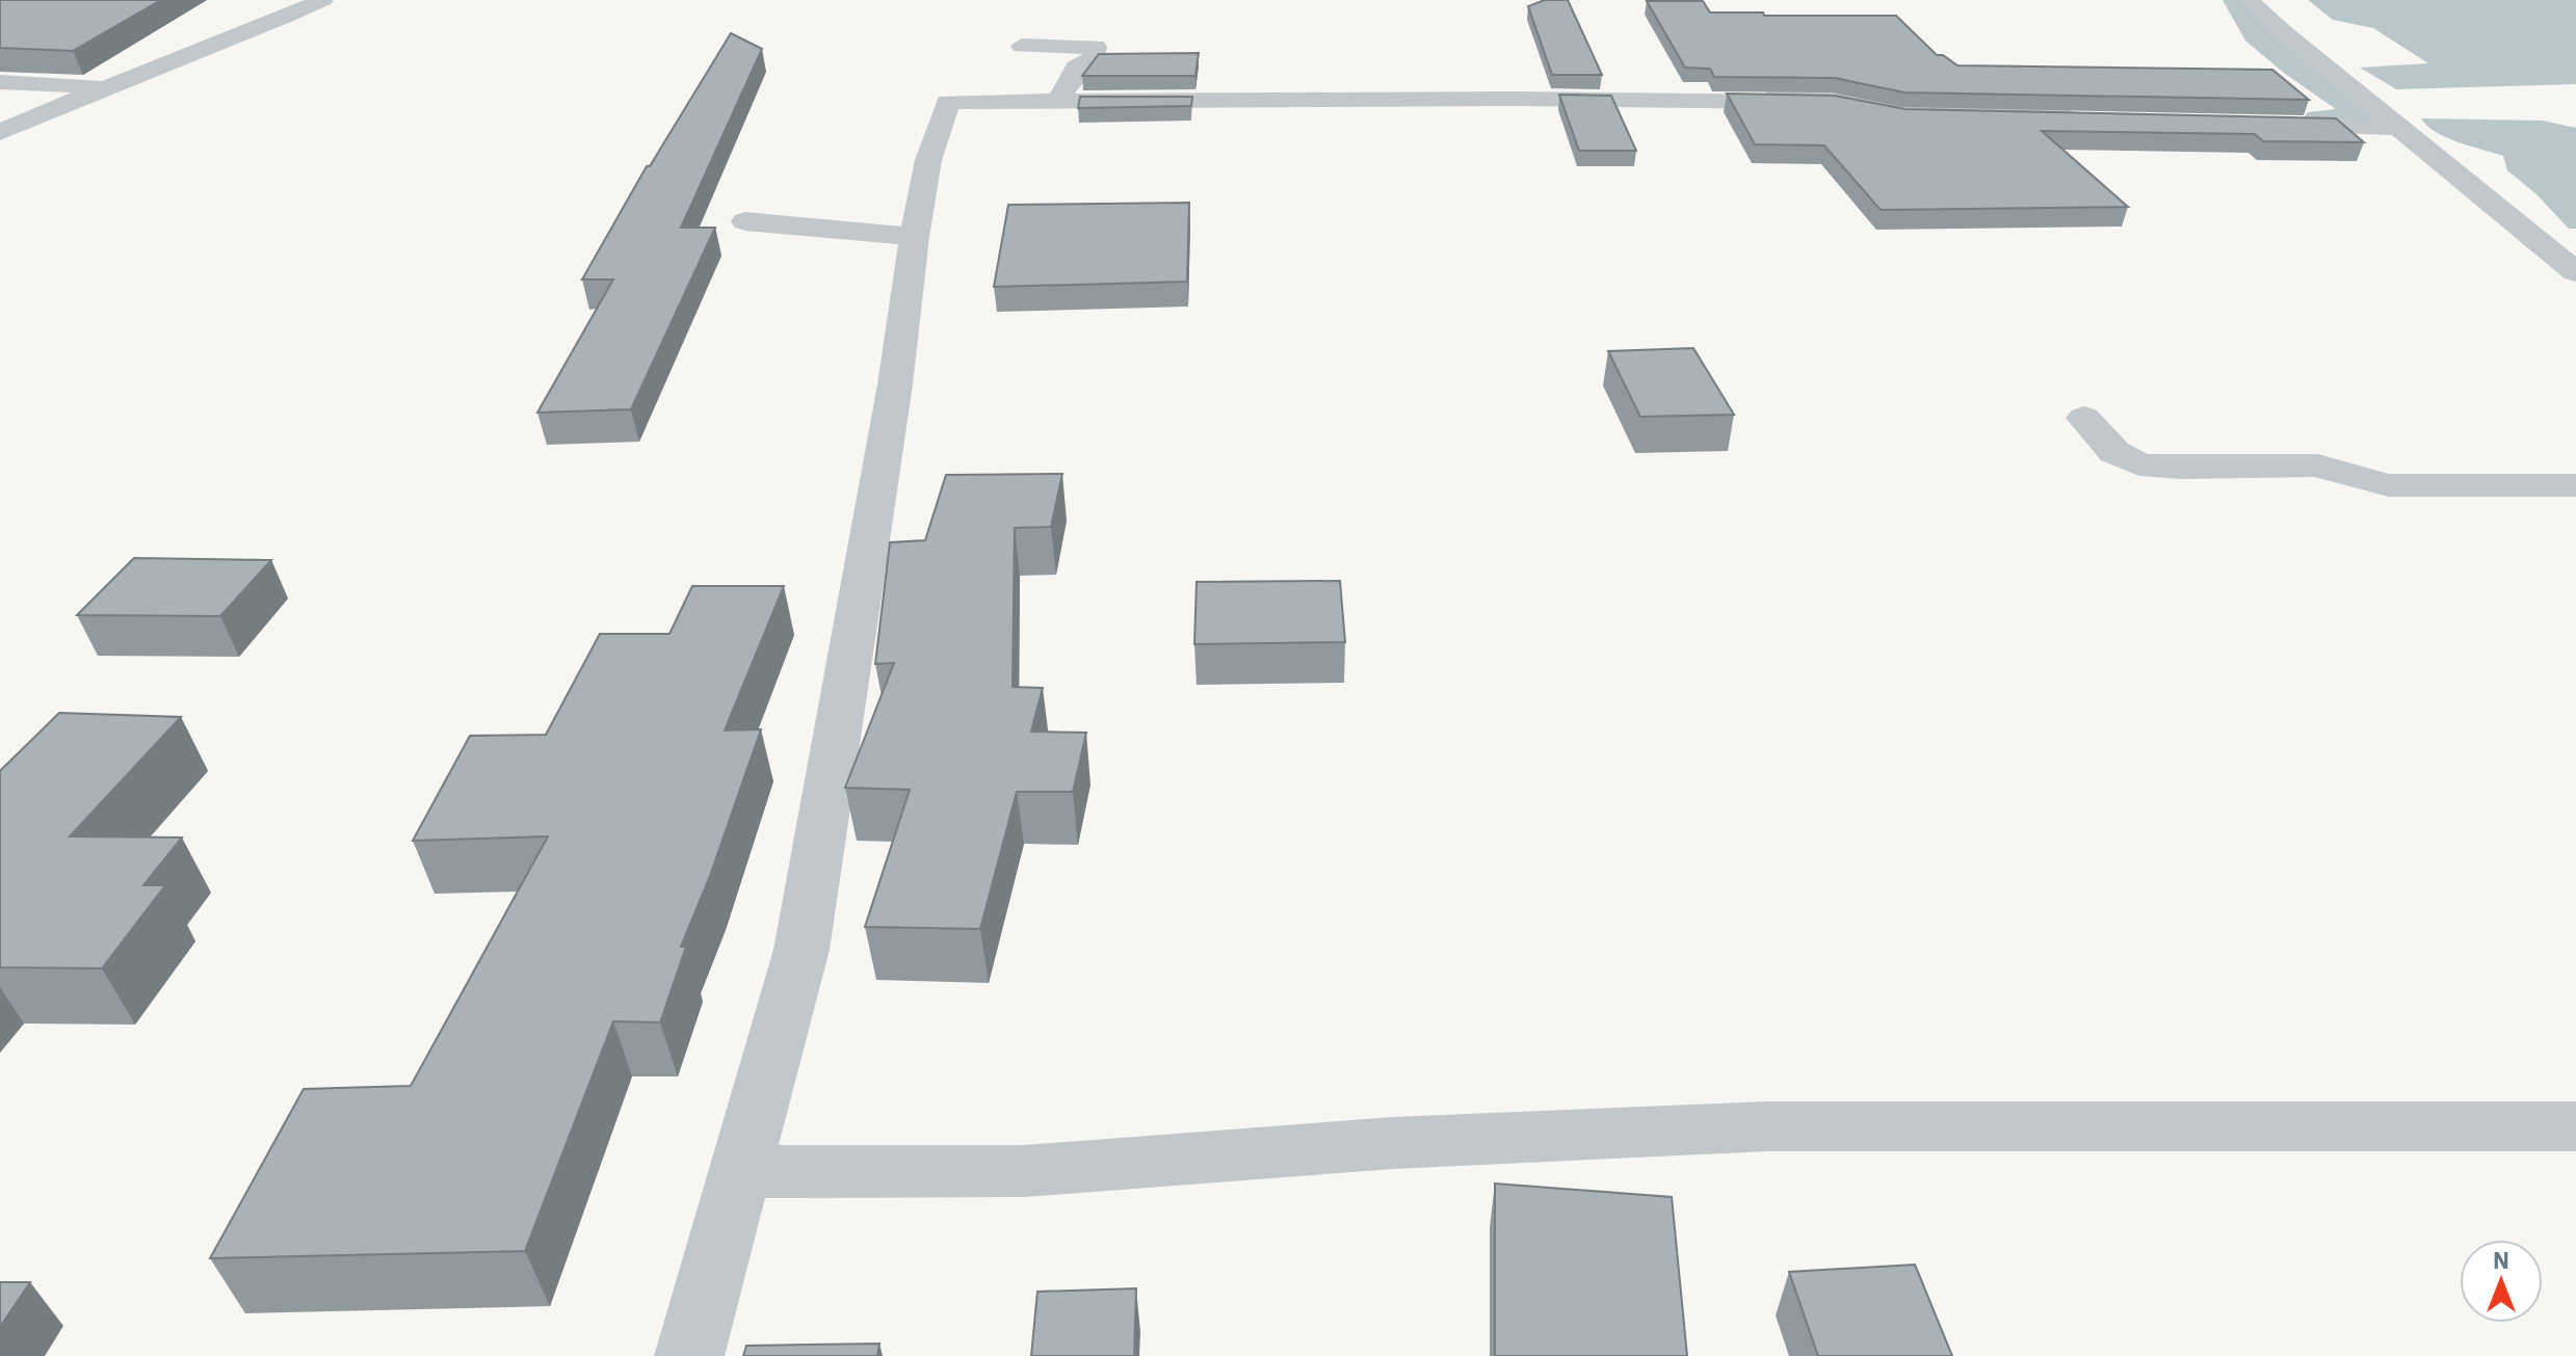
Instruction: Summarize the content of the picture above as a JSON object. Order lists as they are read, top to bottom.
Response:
{
  "north": "top"
}
